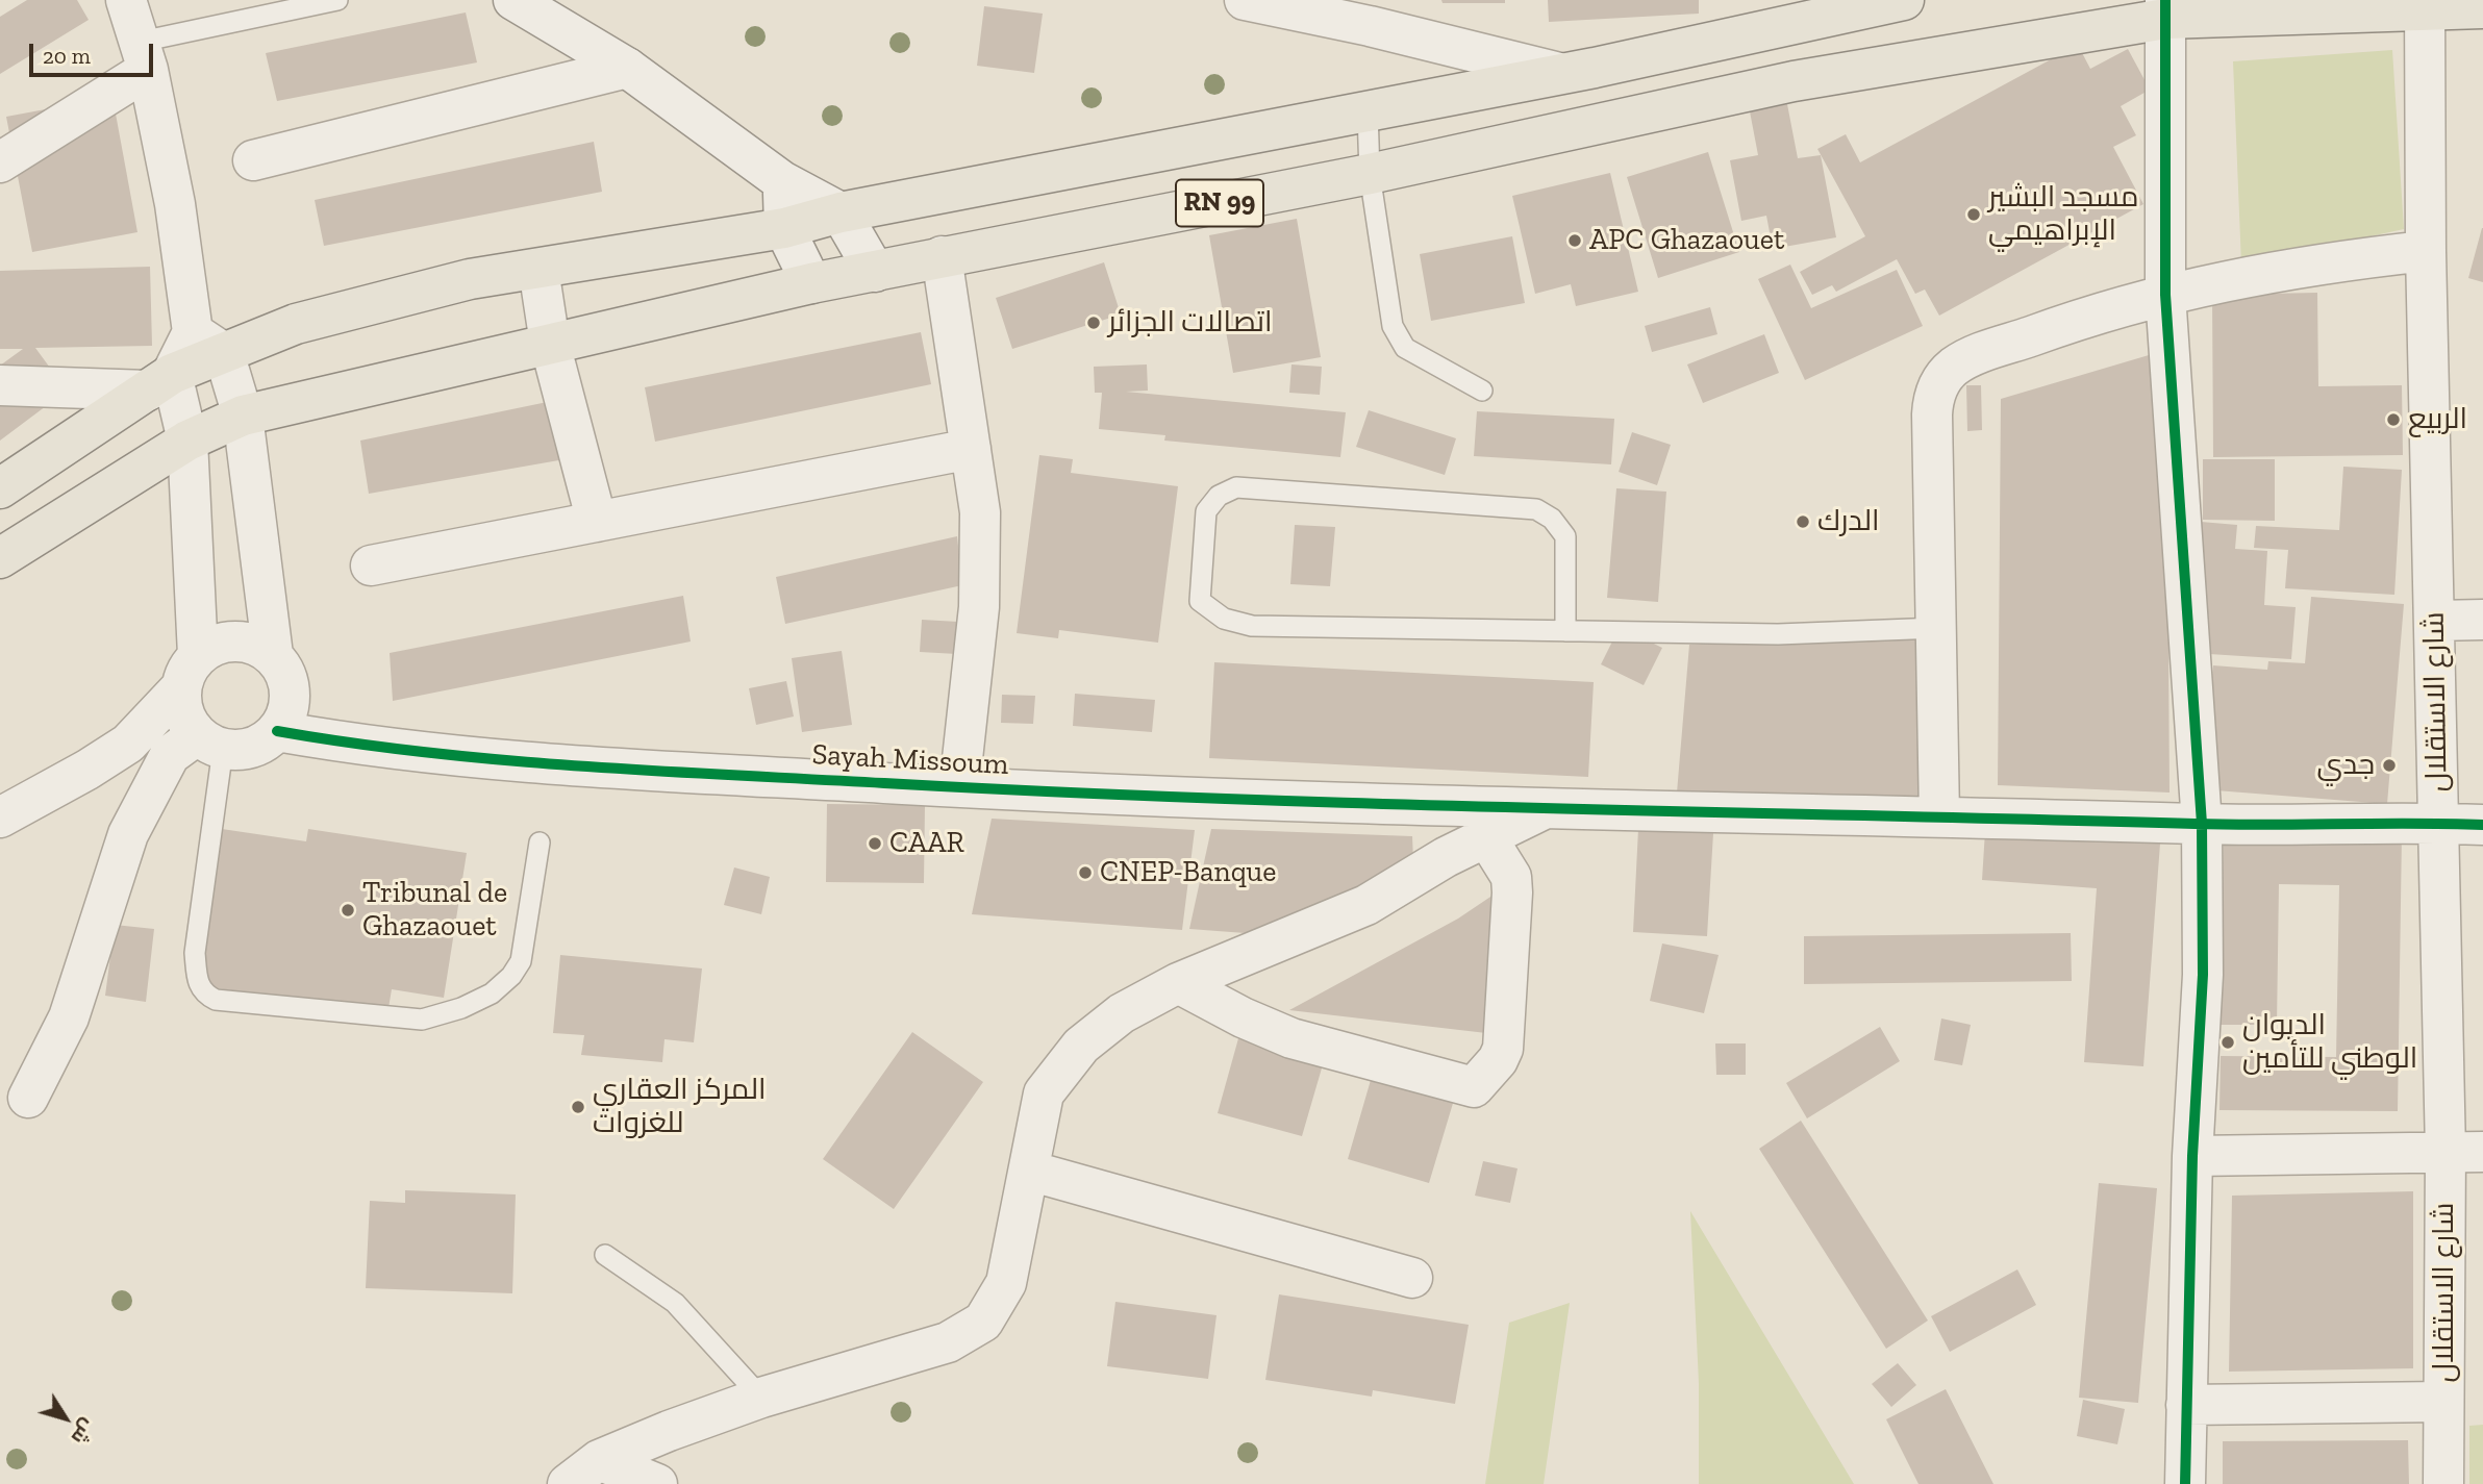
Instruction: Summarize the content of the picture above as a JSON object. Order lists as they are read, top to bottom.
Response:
{
  "streets": {
    "main road": ["RN 99"],
    "street": ["شارع الاستقلال", "Sayah Missoum"]
  },
  "crossings": [
    ["RN 99", "شارع الاستقلال"],
    ["RN 99", "Sayah Missoum"],
    ["شارع الاستقلال", "Sayah Missoum"]
  ],
  "places": [
    "مسجد البشير الإبراهيمي",
    "APC Ghazaouet",
    "اتصالات الجزائر",
    "الربيع",
    "الدرك",
    "جدي",
    "CAAR",
    "CNEP-Banque",
    "Tribunal de Ghazaouet",
    "الديوان الوطني للتأمين",
    "المركز العقاري للغزوات"
  ],
  "scale_bar": "20 m",
  "north": "bottom right"
}
